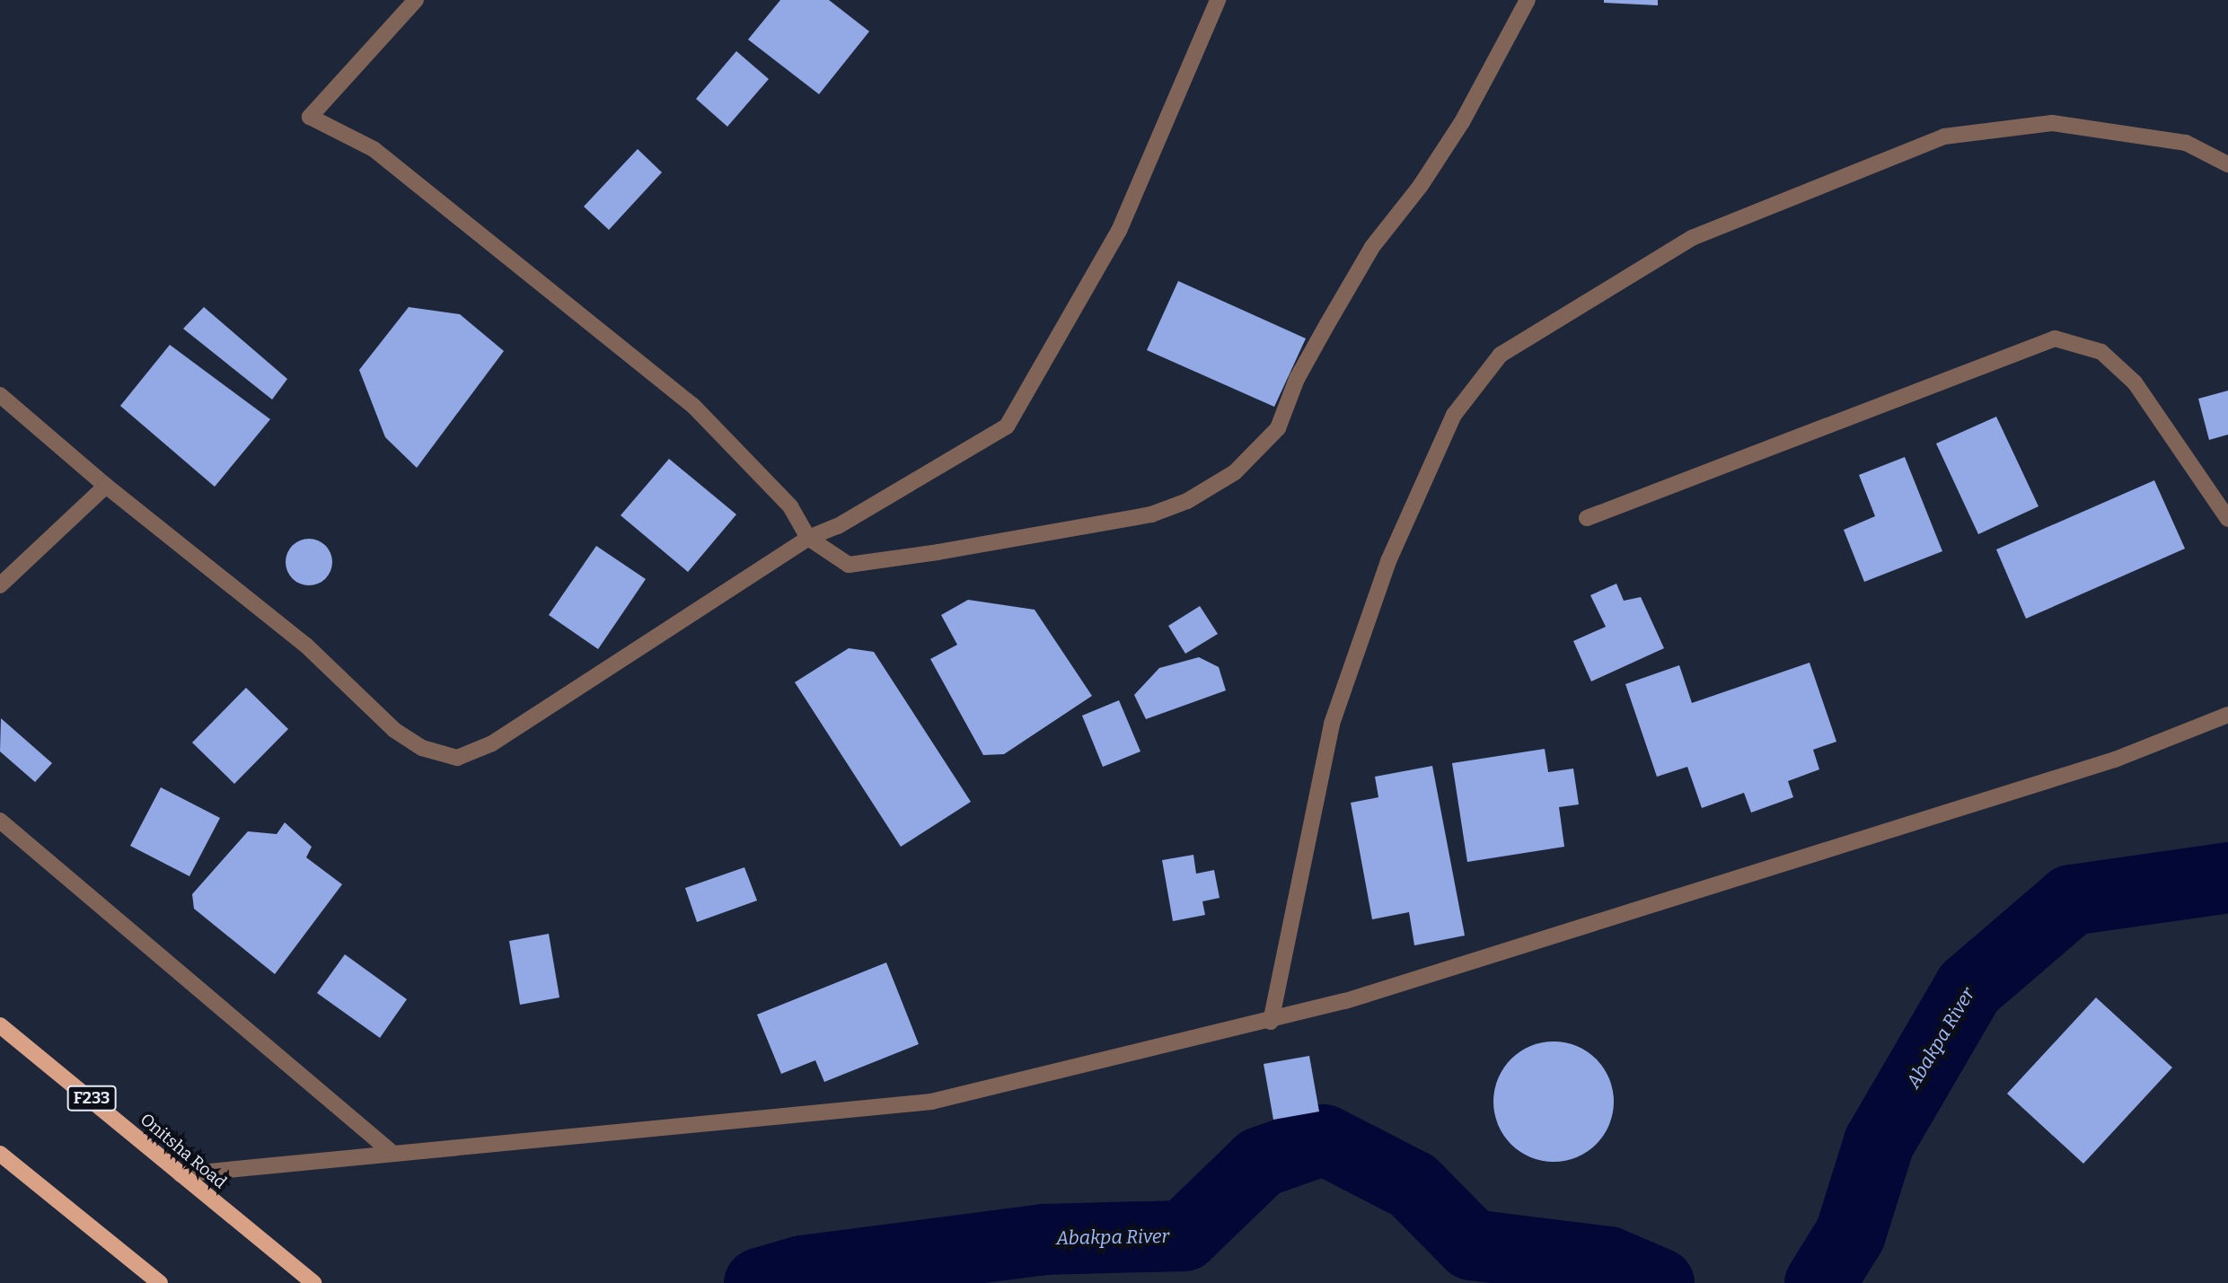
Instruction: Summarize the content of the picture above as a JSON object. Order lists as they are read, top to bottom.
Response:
{
  "streets": {
    "main road": ["F233", "Onitsha Road"]
  },
  "water": ["Abakpa River"]
}
